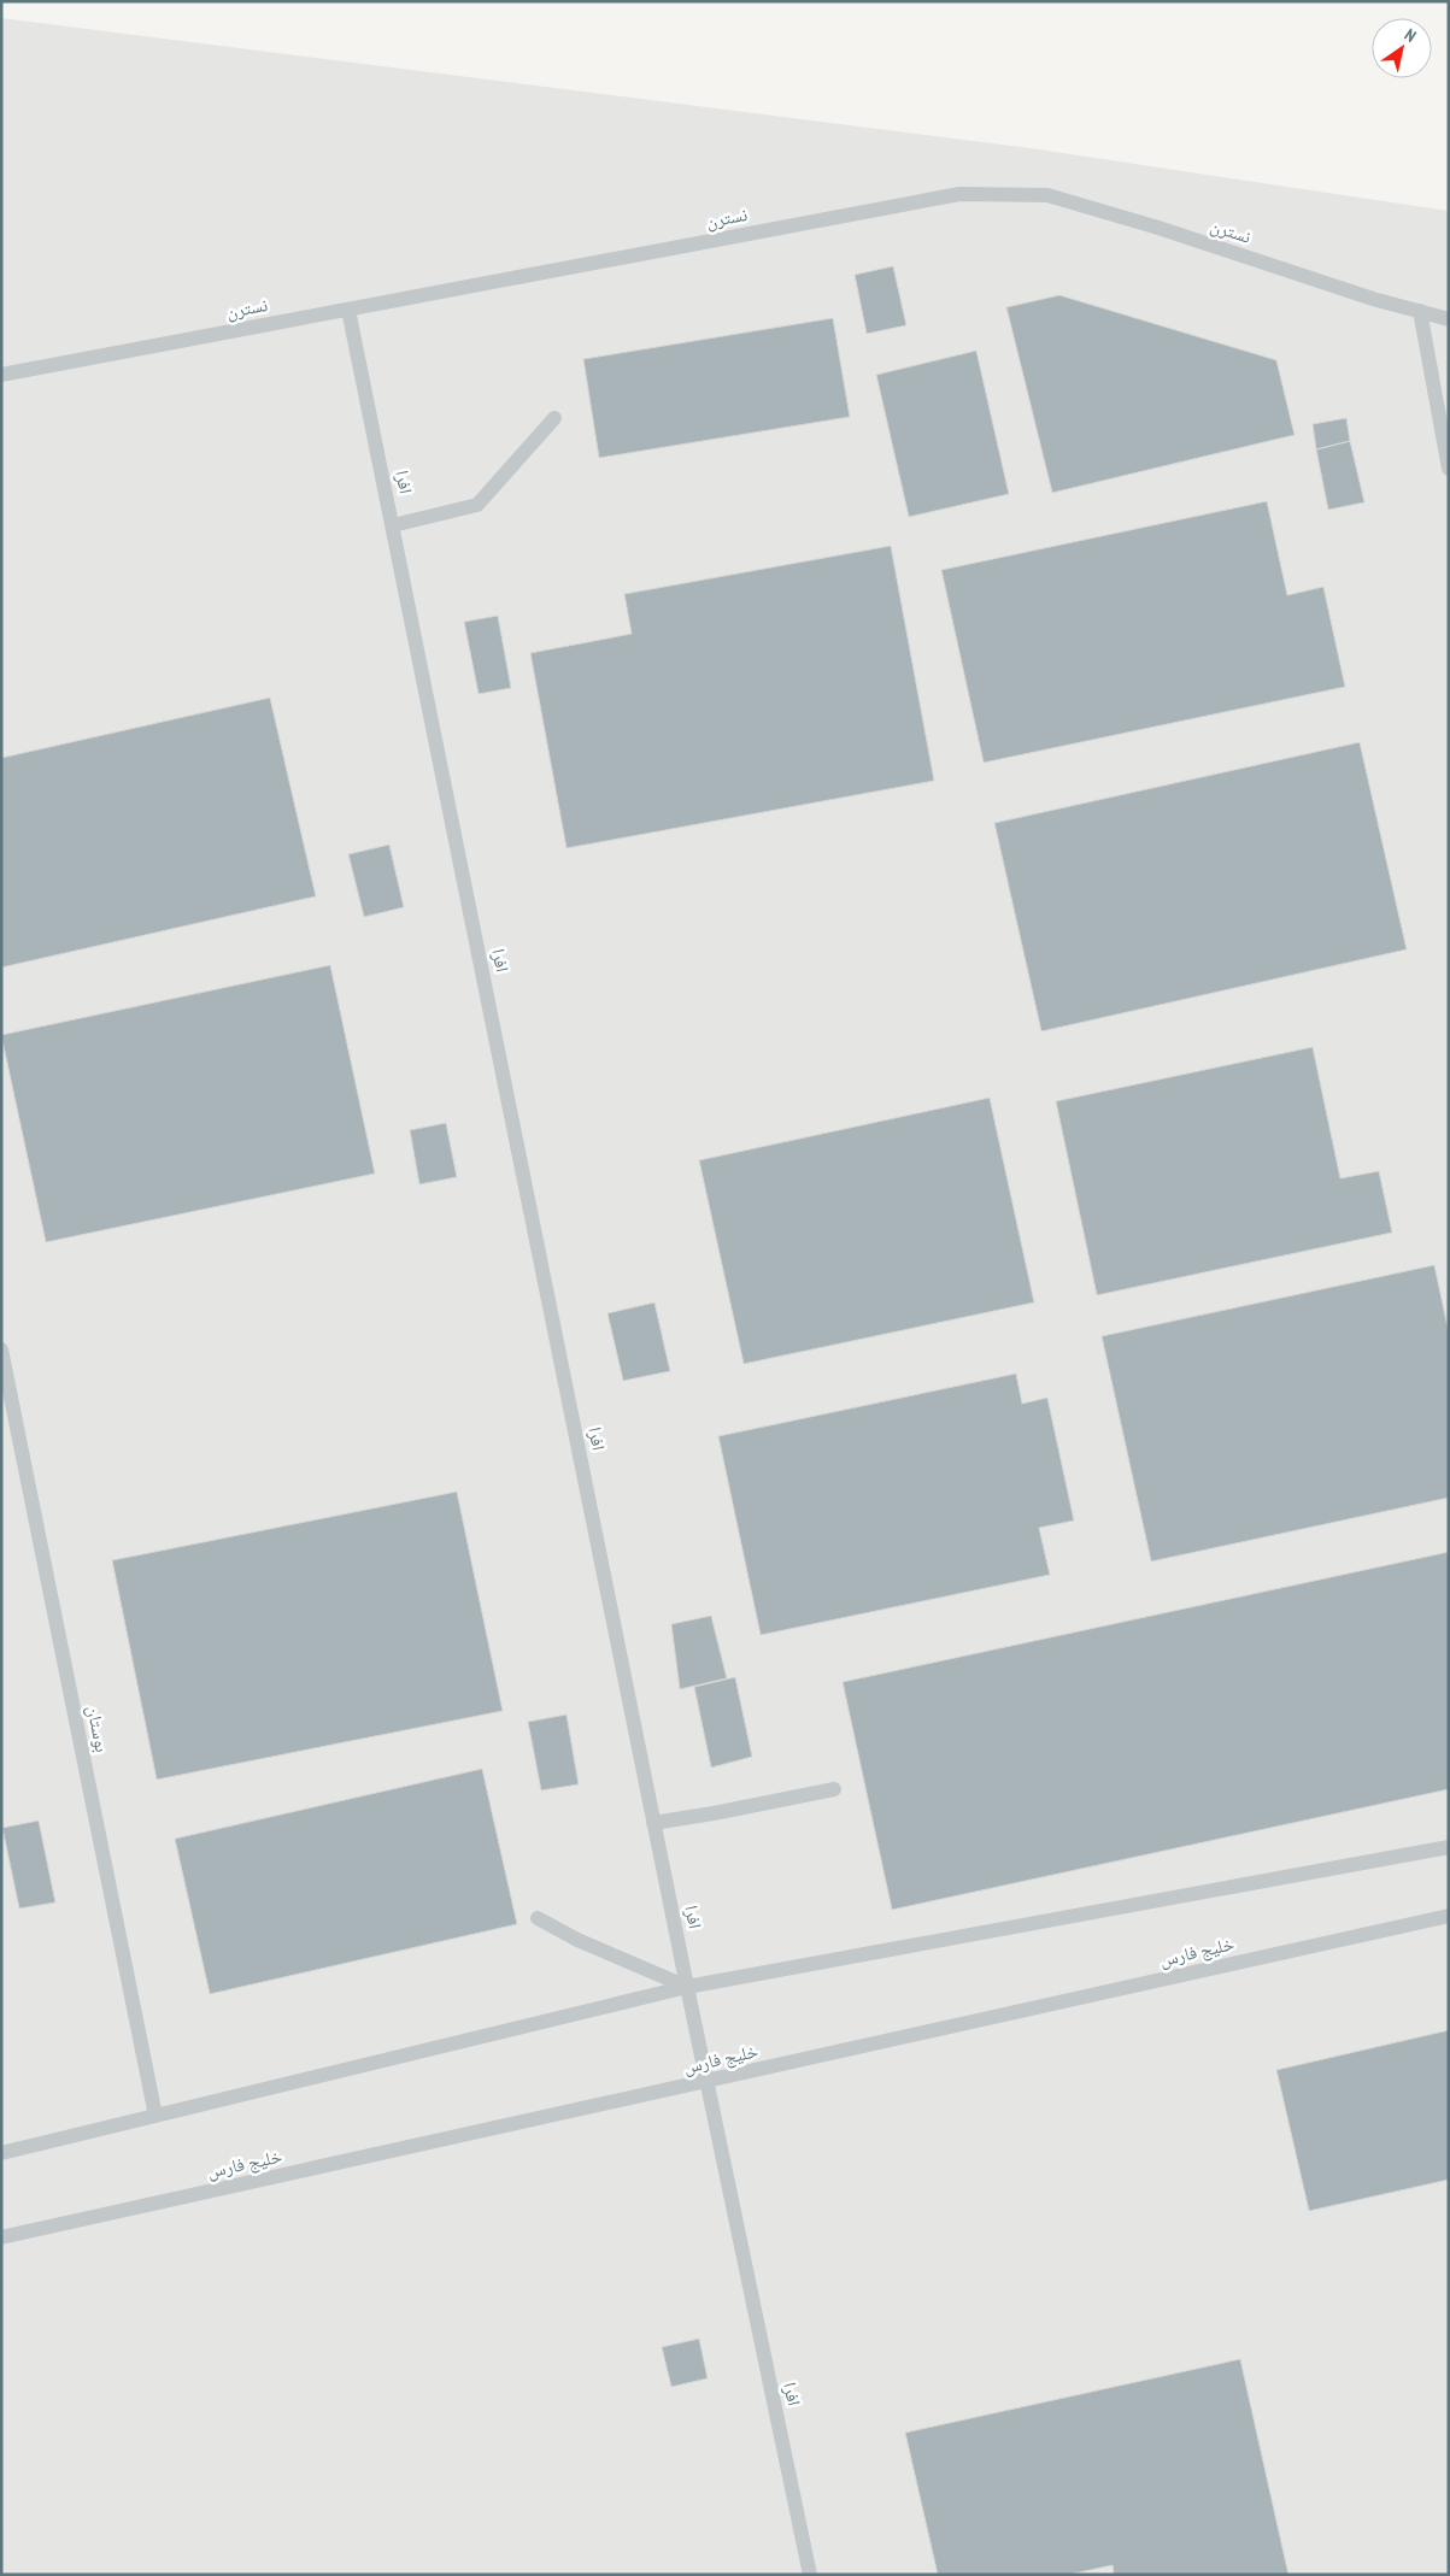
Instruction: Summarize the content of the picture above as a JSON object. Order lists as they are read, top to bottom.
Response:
{
  "streets": {
    "lane": [
      "نسترن",
      "افرا",
      "بوستان",
      "خلیج فارس"
    ]
  },
  "crossings": [
    ["نسترن", "افرا"],
    ["افرا", "خلیج فارس"]
  ],
  "north": "top right"
}
